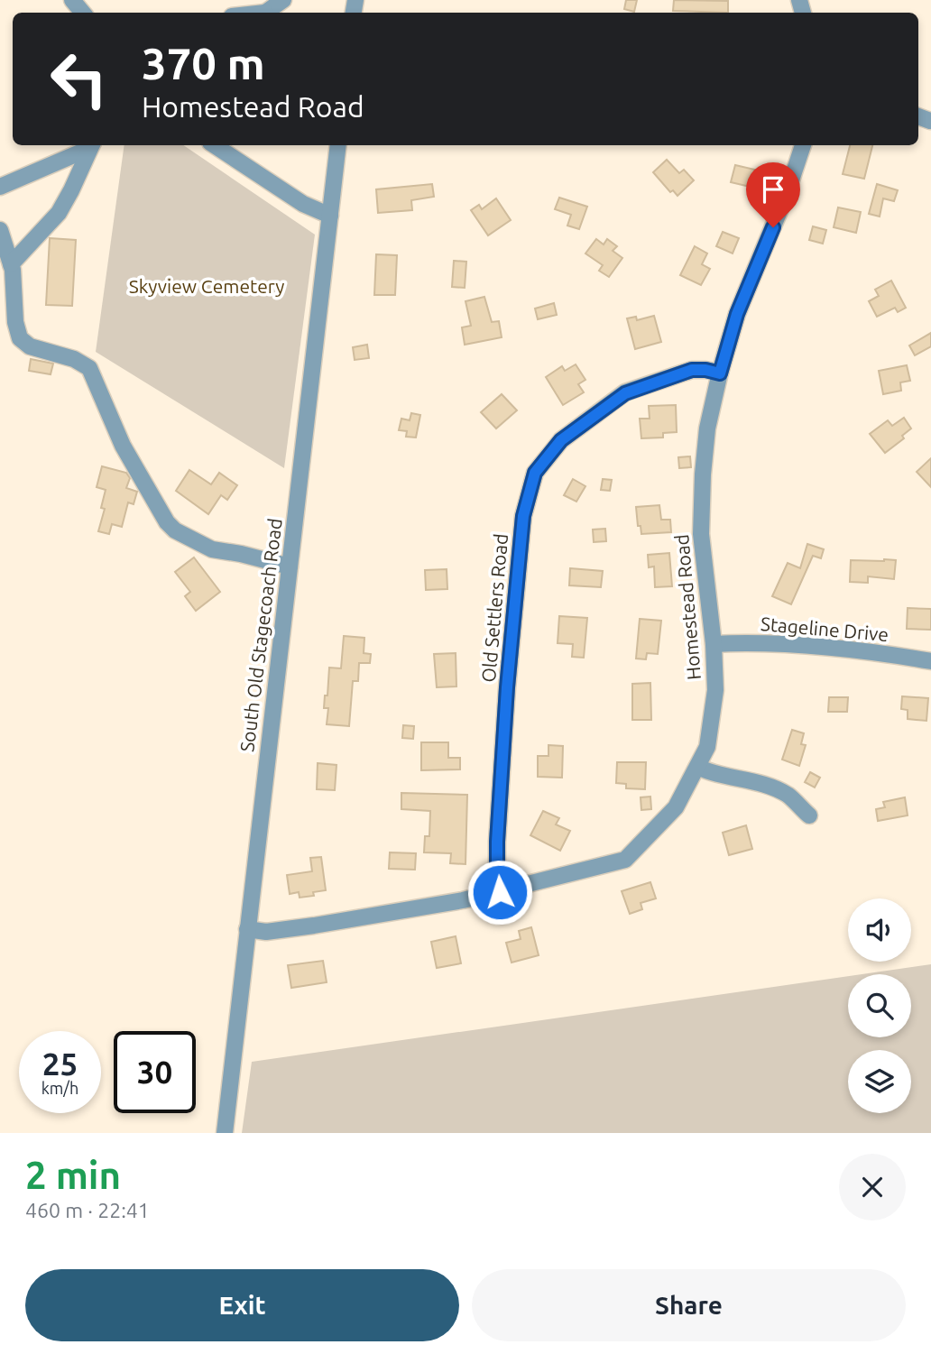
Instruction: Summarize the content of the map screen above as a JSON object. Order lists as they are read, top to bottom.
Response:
{
  "streets": {
    "street": [
      "Homestead Road",
      "Old Settlers Road",
      "Stageline Drive",
      "South Old Stagecoach Road"
    ]
  },
  "crossings": [
    ["Homestead Road", "Old Settlers Road"],
    ["Homestead Road", "Stageline Drive"],
    ["Homestead Road", "South Old Stagecoach Road"]
  ],
  "parks": ["Skyview Cemetery"],
  "page": {
    "turn": ["370 m", "Homestead Road"],
    "speed": "25 km/h",
    "limit": "30",
    "heading": ["2 min", "460 m · 22:41"],
    "buttons": ["Exit", "Share"]
  }
}
